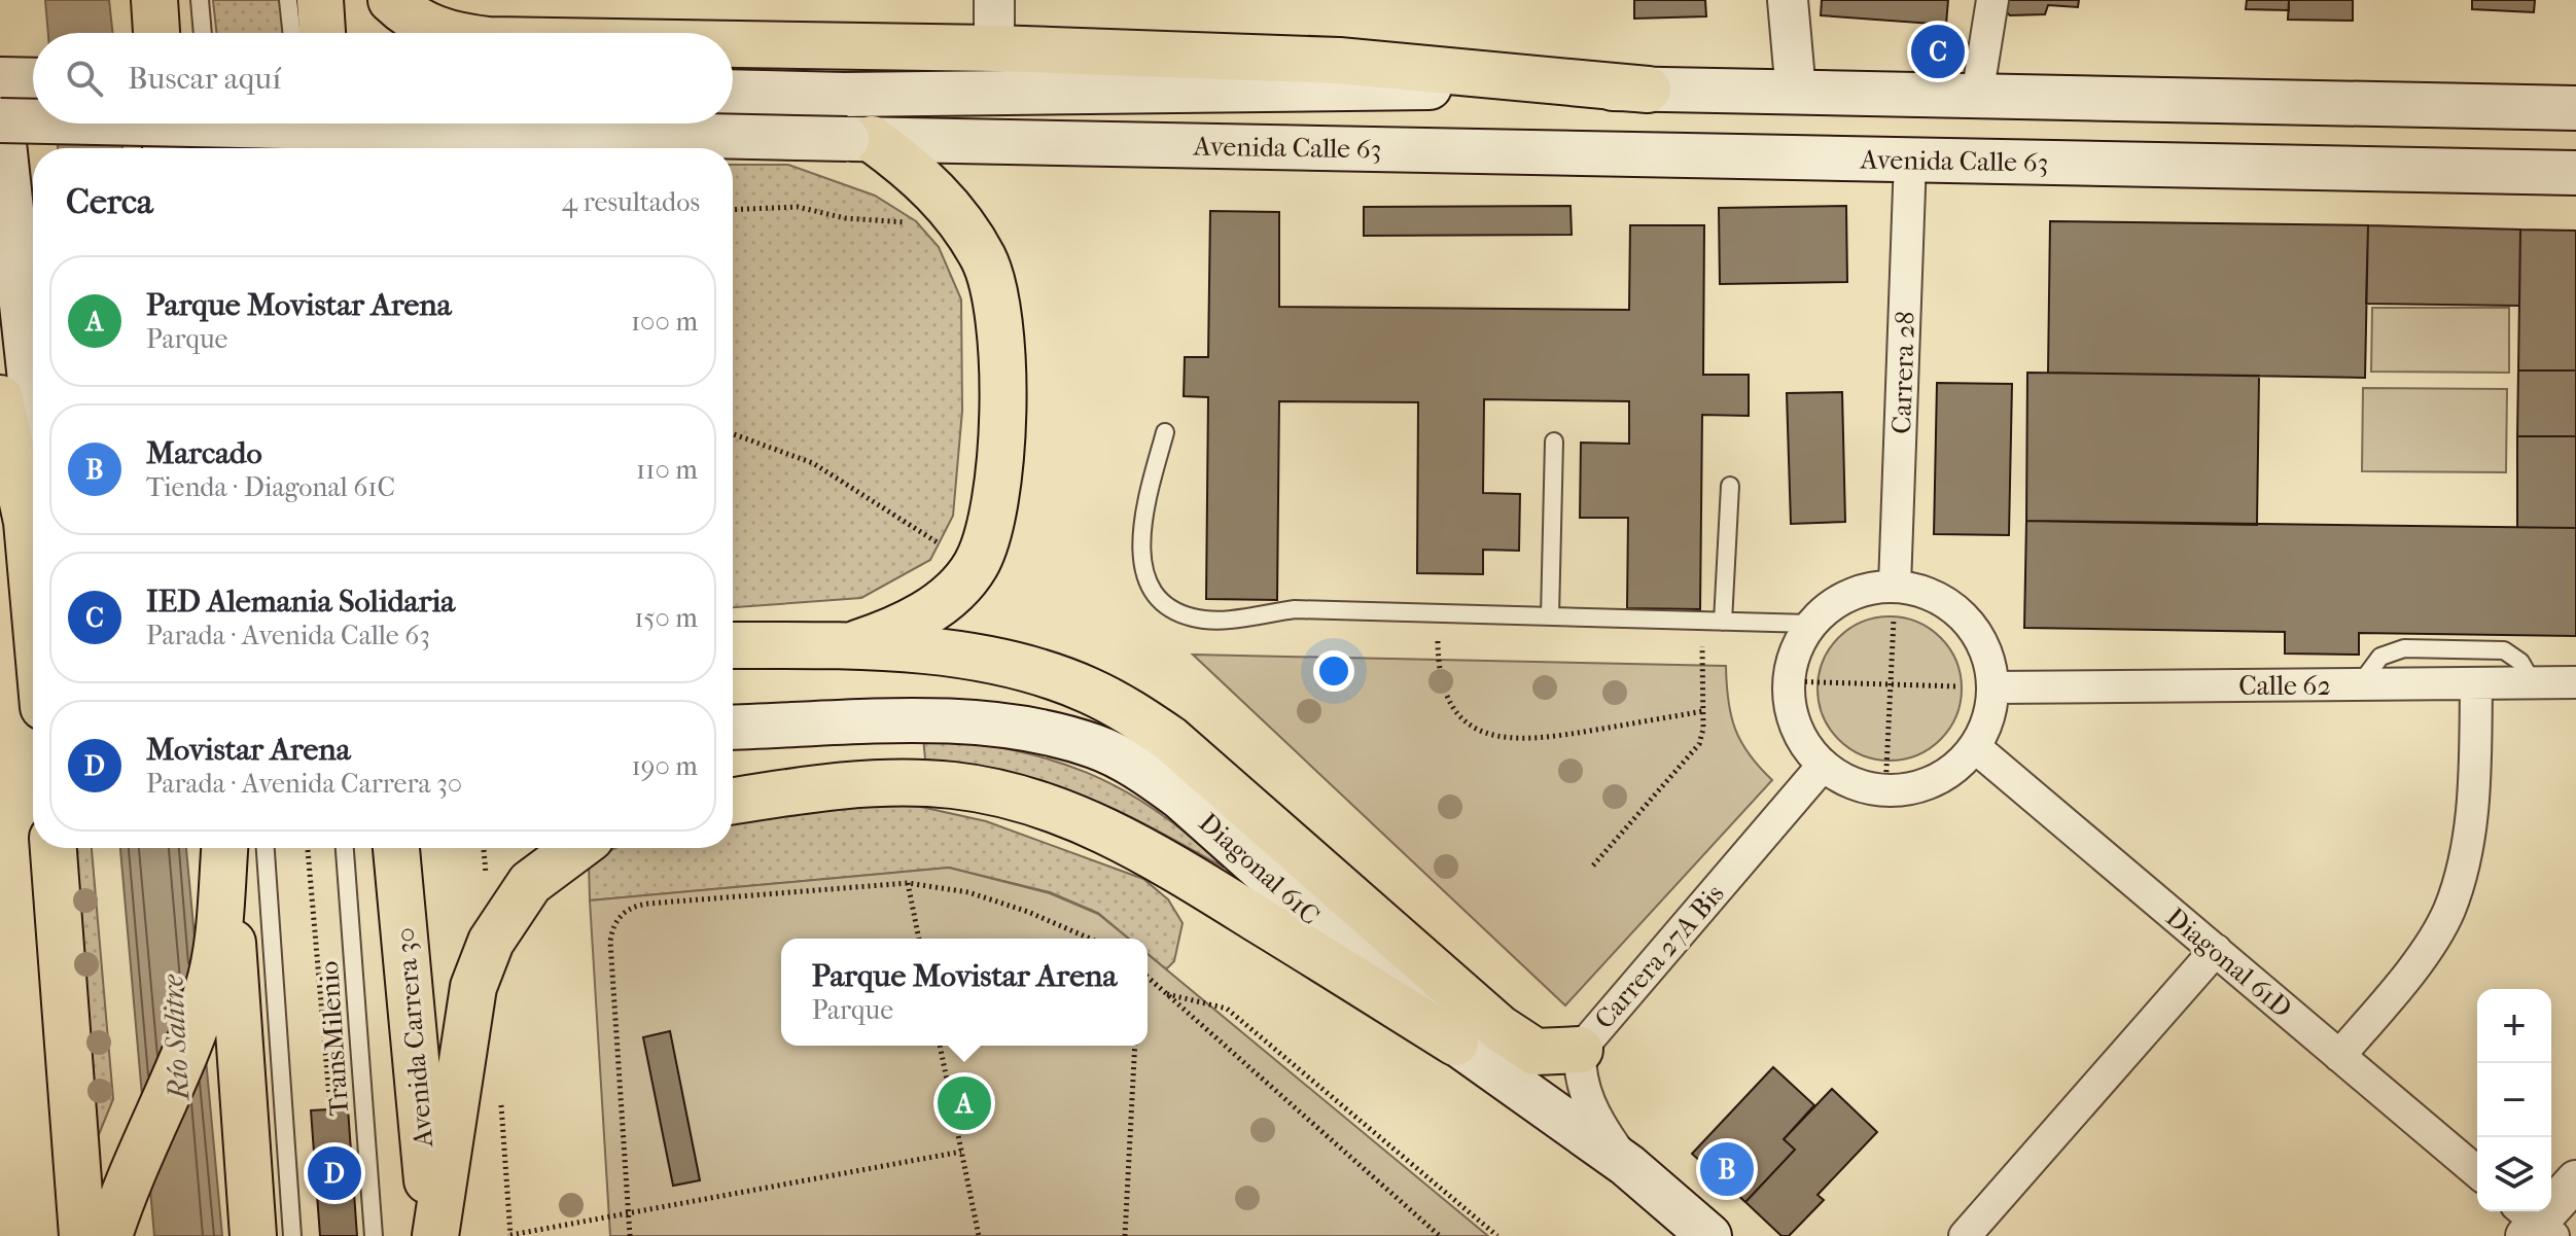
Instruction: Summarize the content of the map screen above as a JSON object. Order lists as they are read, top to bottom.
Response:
{
  "streets": {
    "highway": ["Avenida Carrera 30"],
    "main road": ["Avenida Calle 63", "Diagonal 61C"],
    "street": [
      "Carrera 28",
      "Calle 62",
      "Carrera 27A Bis",
      "Diagonal 61D"
    ],
    "lane": ["TransMilenio"]
  },
  "crossings": [
    ["Avenida Calle 63", "Carrera 28"],
    ["Diagonal 61C", "Carrera 27A Bis"]
  ],
  "water": ["Río Salitre"],
  "page": {
    "pins": [
      "C",
      "A",
      "B",
      "D"
    ],
    "search": "Buscar aquí",
    "heading": ["Cerca", "4 resultados"],
    "list": [
      {
        "mark": "A",
        "name": "Parque Movistar Arena",
        "note": "Parque",
        "value": "100 m"
      },
      {
        "mark": "B",
        "name": "Marcado",
        "note": "Tienda · Diagonal 61C",
        "value": "110 m"
      },
      {
        "mark": "C",
        "name": "IED Alemania Solidaria",
        "note": "Parada · Avenida Calle 63",
        "value": "150 m"
      },
      {
        "mark": "D",
        "name": "Movistar Arena",
        "note": "Parada · Avenida Carrera 30",
        "value": "190 m"
      }
    ],
    "popup": ["Parque Movistar Arena", "Parque"],
    "map_buttons": ["+", "−"]
  }
}
